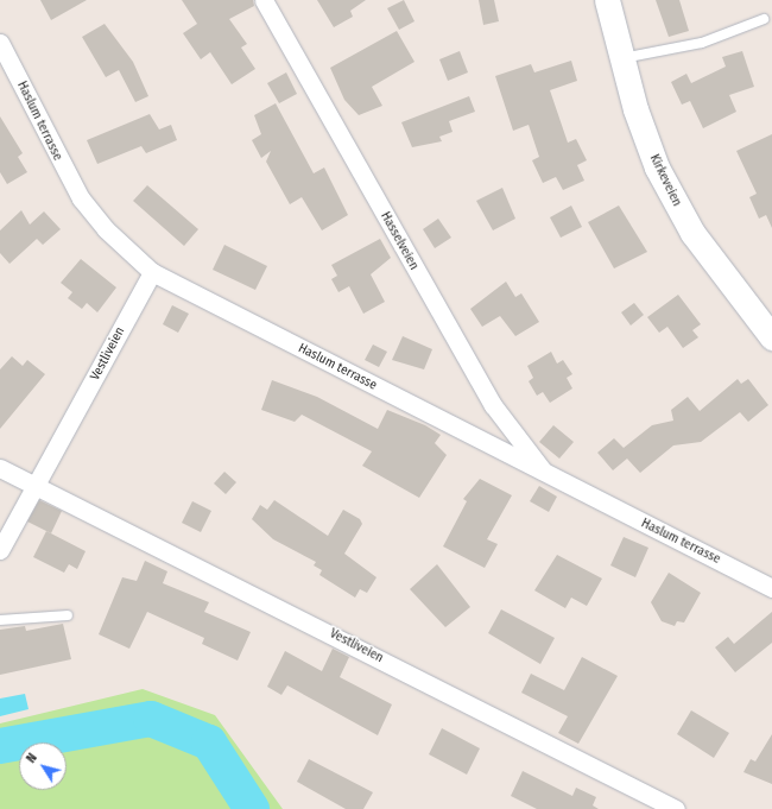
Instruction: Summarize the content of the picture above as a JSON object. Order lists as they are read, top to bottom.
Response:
{
  "streets": {
    "main road": ["Kirkeveien"],
    "street": ["Haslum terrasse", "Hasselveien", "Vestliveien"]
  },
  "crossings": [
    ["Haslum terrasse", "Hasselveien"],
    ["Haslum terrasse", "Vestliveien"]
  ],
  "north": "top left"
}
